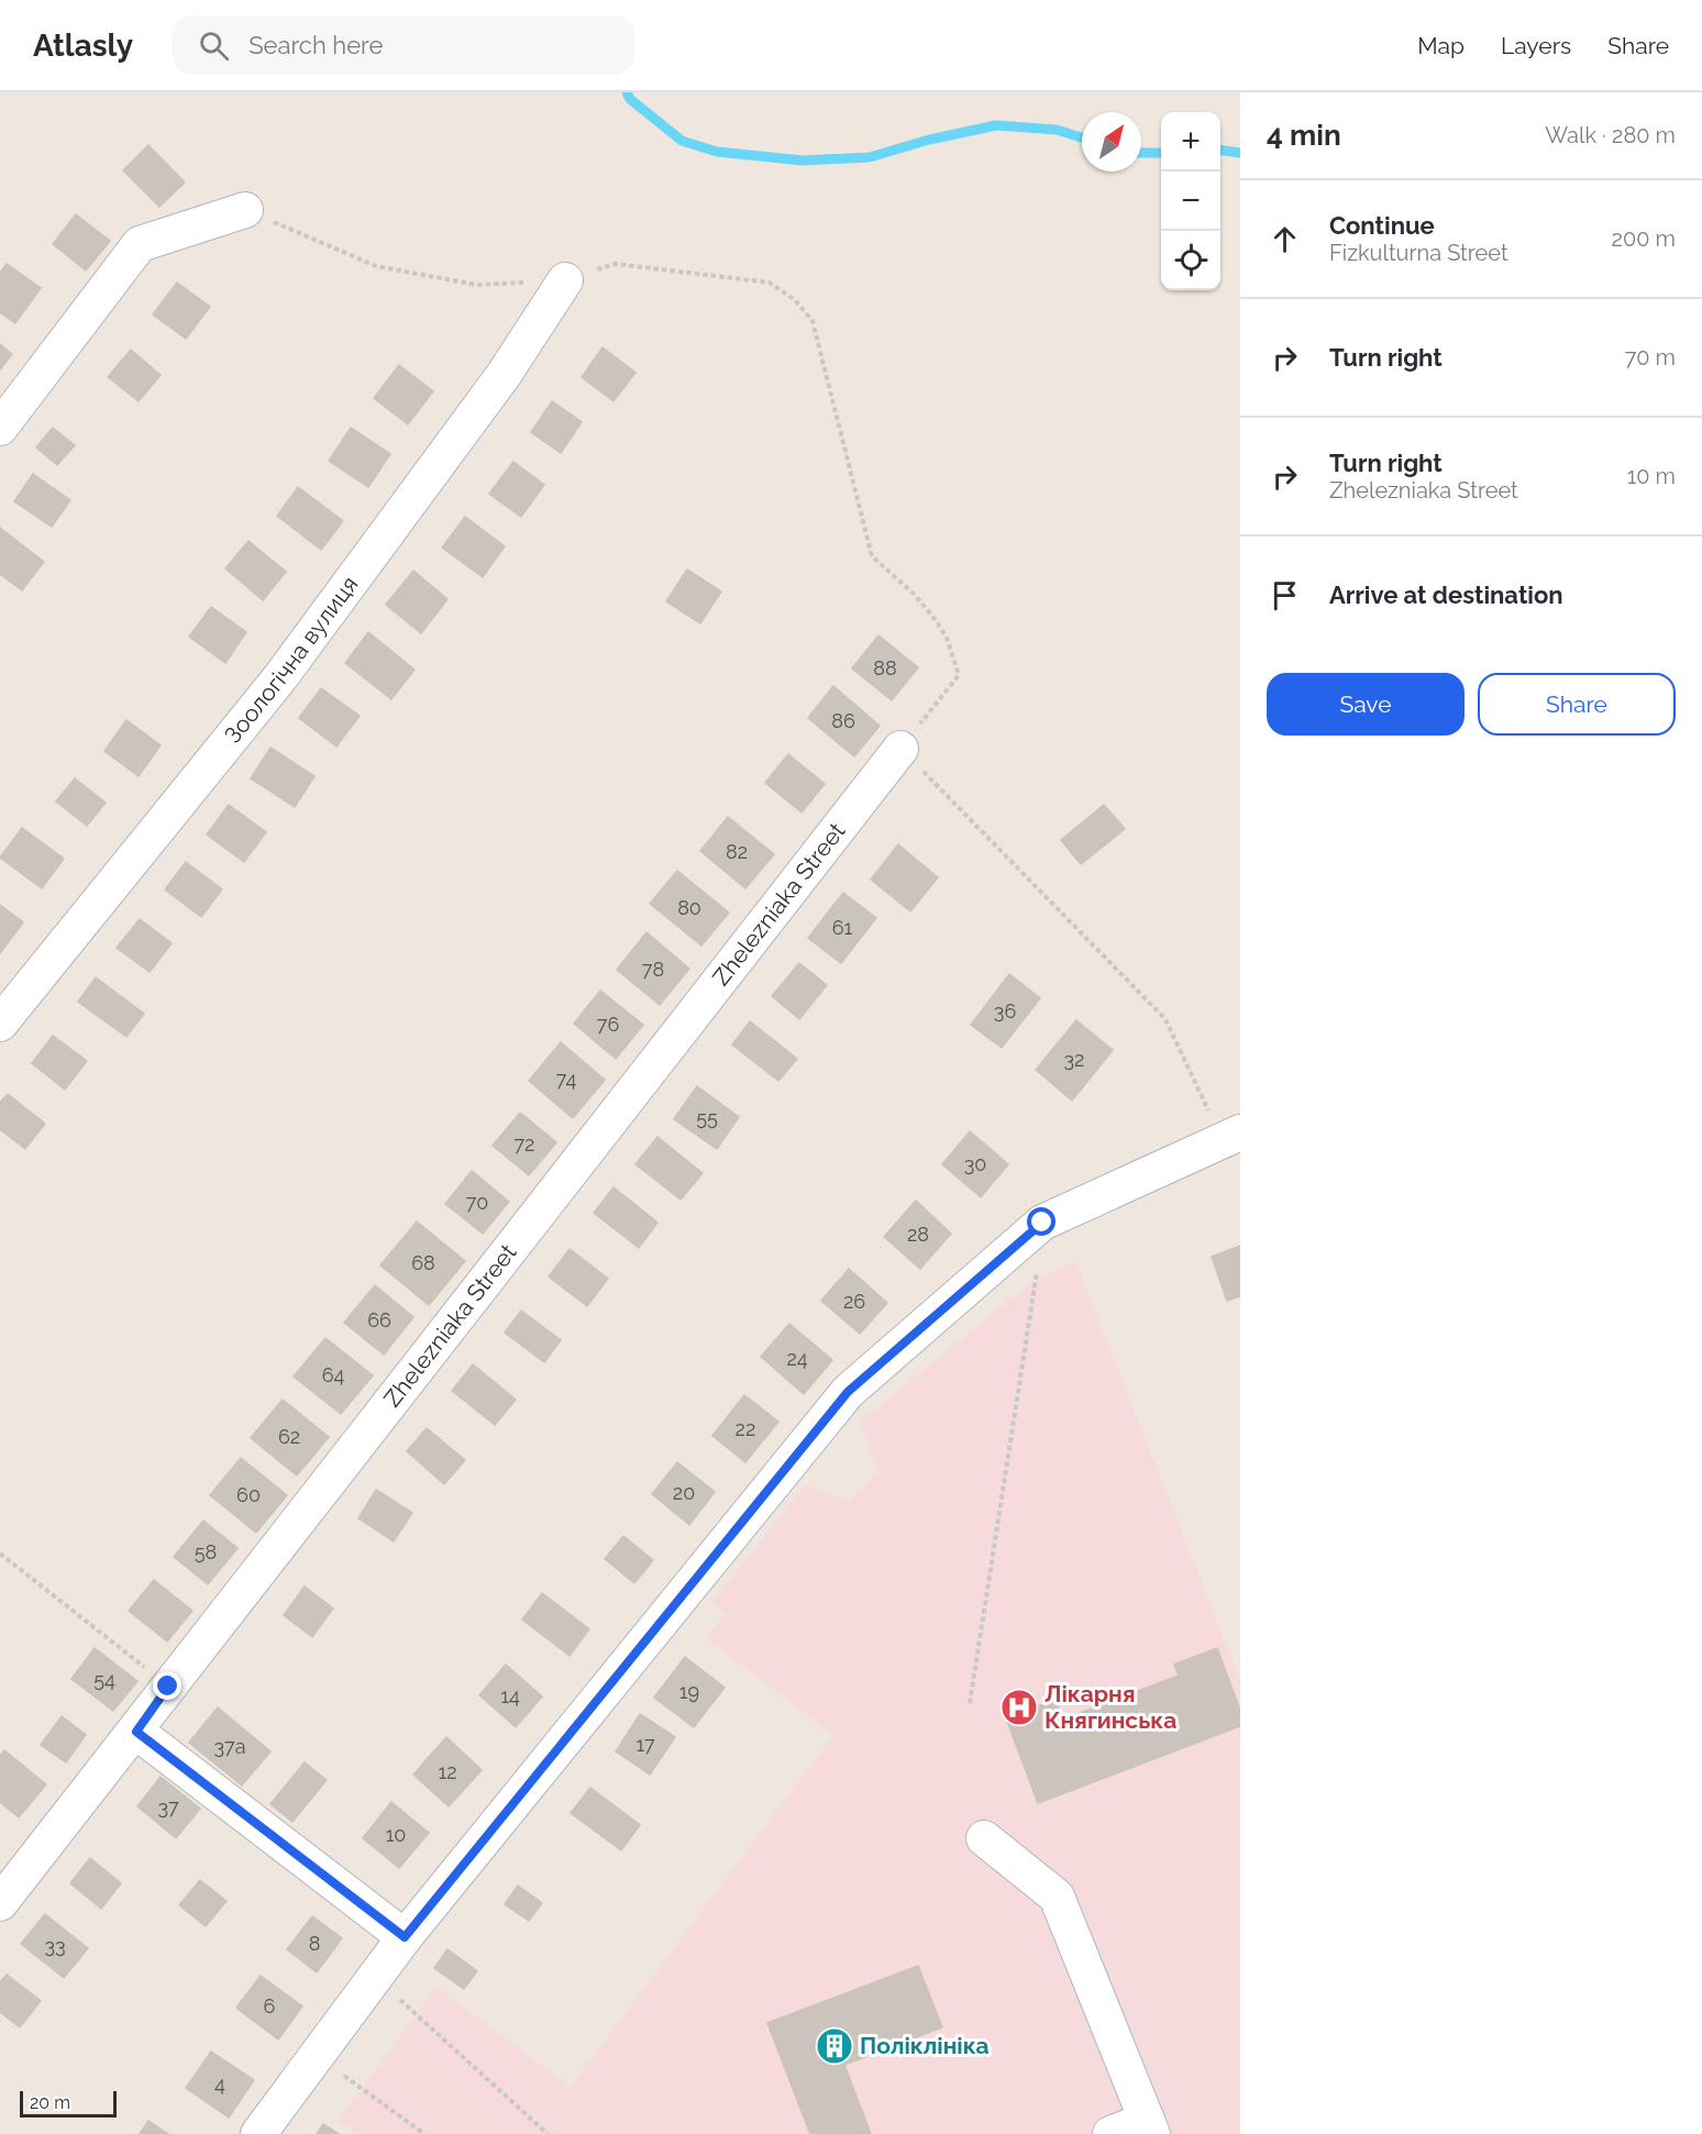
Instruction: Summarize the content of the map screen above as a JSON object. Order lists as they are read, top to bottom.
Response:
{
  "streets": {
    "street": ["Зоологічна вулиця", "Zhelezniaka Street"]
  },
  "places": {
    "hospital": ["Лікарня Княгинська"],
    "building": ["Поліклініка"]
  },
  "house_numbers": [
    "88",
    "86",
    "82",
    "80",
    "61",
    "78",
    "36",
    "76",
    "32",
    "74",
    "55",
    "72",
    "30",
    "70",
    "28",
    "68",
    "26",
    "66",
    "24",
    "64",
    "22",
    "62",
    "20",
    "60",
    "58",
    "54",
    "19",
    "14",
    "17",
    "37а",
    "12",
    "37",
    "10",
    "8",
    "33",
    "6",
    "4"
  ],
  "scale_bar": "20 m",
  "north": "top right",
  "page": {
    "header": "Atlasly",
    "search": "Search here",
    "nav": ["Map", "Layers", "Share"],
    "heading": ["4 min", "Walk · 280 m"],
    "map_buttons": ["+", "−"],
    "list": [
      ["Continue", "Fizkulturna Street", "200 m"],
      ["Turn right", "70 m"],
      ["Turn right", "Zhelezniaka Street", "10 m"],
      "Arrive at destination"
    ],
    "buttons": ["Save", "Share"],
    "scale": "20 m"
  }
}
